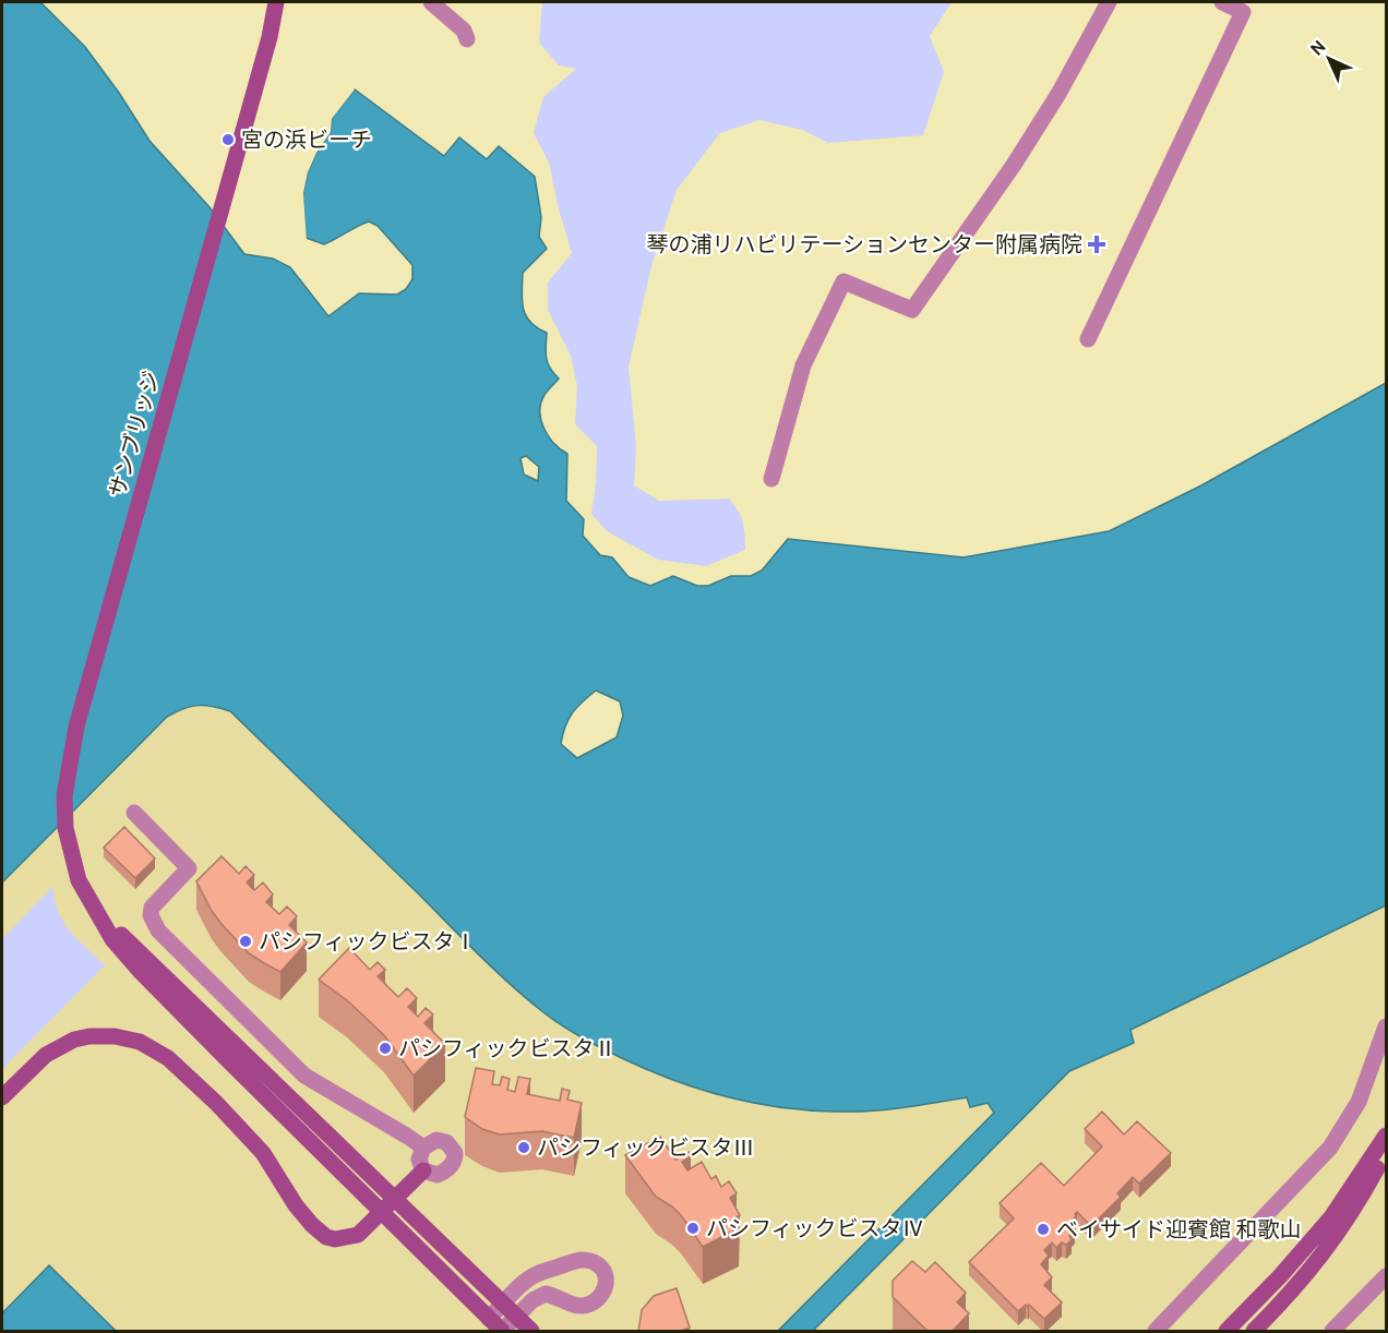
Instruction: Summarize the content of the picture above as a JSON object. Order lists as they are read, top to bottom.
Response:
{
  "streets": {
    "street": ["サンブリッジ"]
  },
  "places": {
    "other": [
      "宮の浜ビーチ",
      "パシフィックビスタⅠ",
      "パシフィックビスタⅡ",
      "パシフィックビスタⅢ",
      "パシフィックビスタⅣ",
      "ベイサイド迎賓館 和歌山"
    ],
    "health": ["琴の浦リハビリテーションセンター附属病院"]
  },
  "north": "top left"
}
